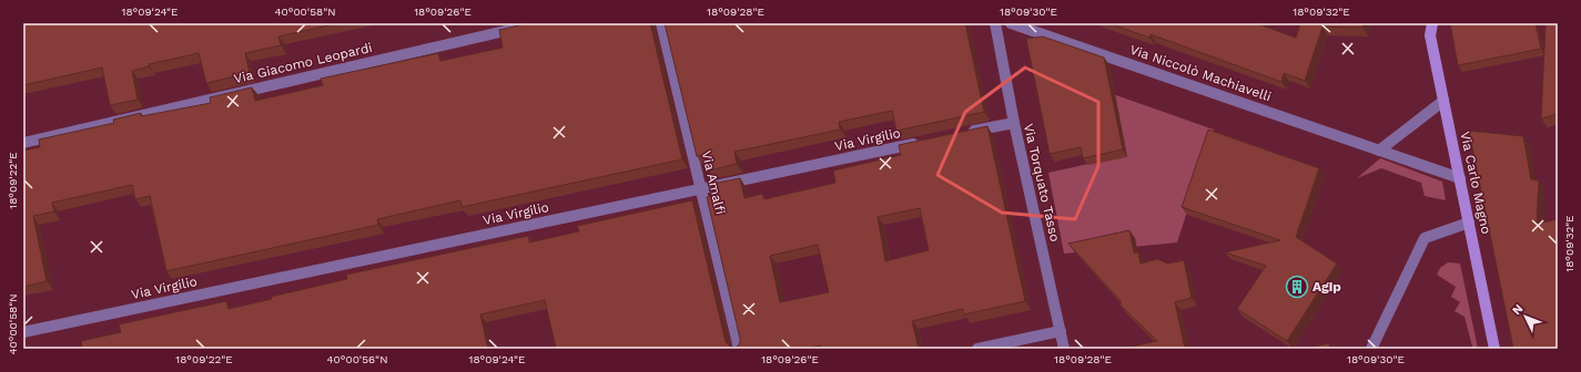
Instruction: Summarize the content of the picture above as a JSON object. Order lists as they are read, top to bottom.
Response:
{
  "streets": {
    "street": [
      "Via Giacomo Leopardi",
      "Via Niccolò Machiavelli",
      "Via Virgilio",
      "Via Amalfi",
      "Via Torquato Tasso",
      "Via Carlo Magno"
    ]
  },
  "crossings": [
    ["Via Niccolò Machiavelli", "Via Carlo Magno"],
    ["Via Virgilio", "Via Amalfi"]
  ],
  "places": {
    "building": ["Agip"]
  },
  "north": "top left",
  "coordinates": [
    "18°09'24\"E",
    "40°00'58\"N",
    "18°09'26\"E",
    "18°09'28\"E",
    "18°09'30\"E",
    "18°09'32\"E",
    "18°09'22\"E",
    "40°00'56\"N"
  ]
}
